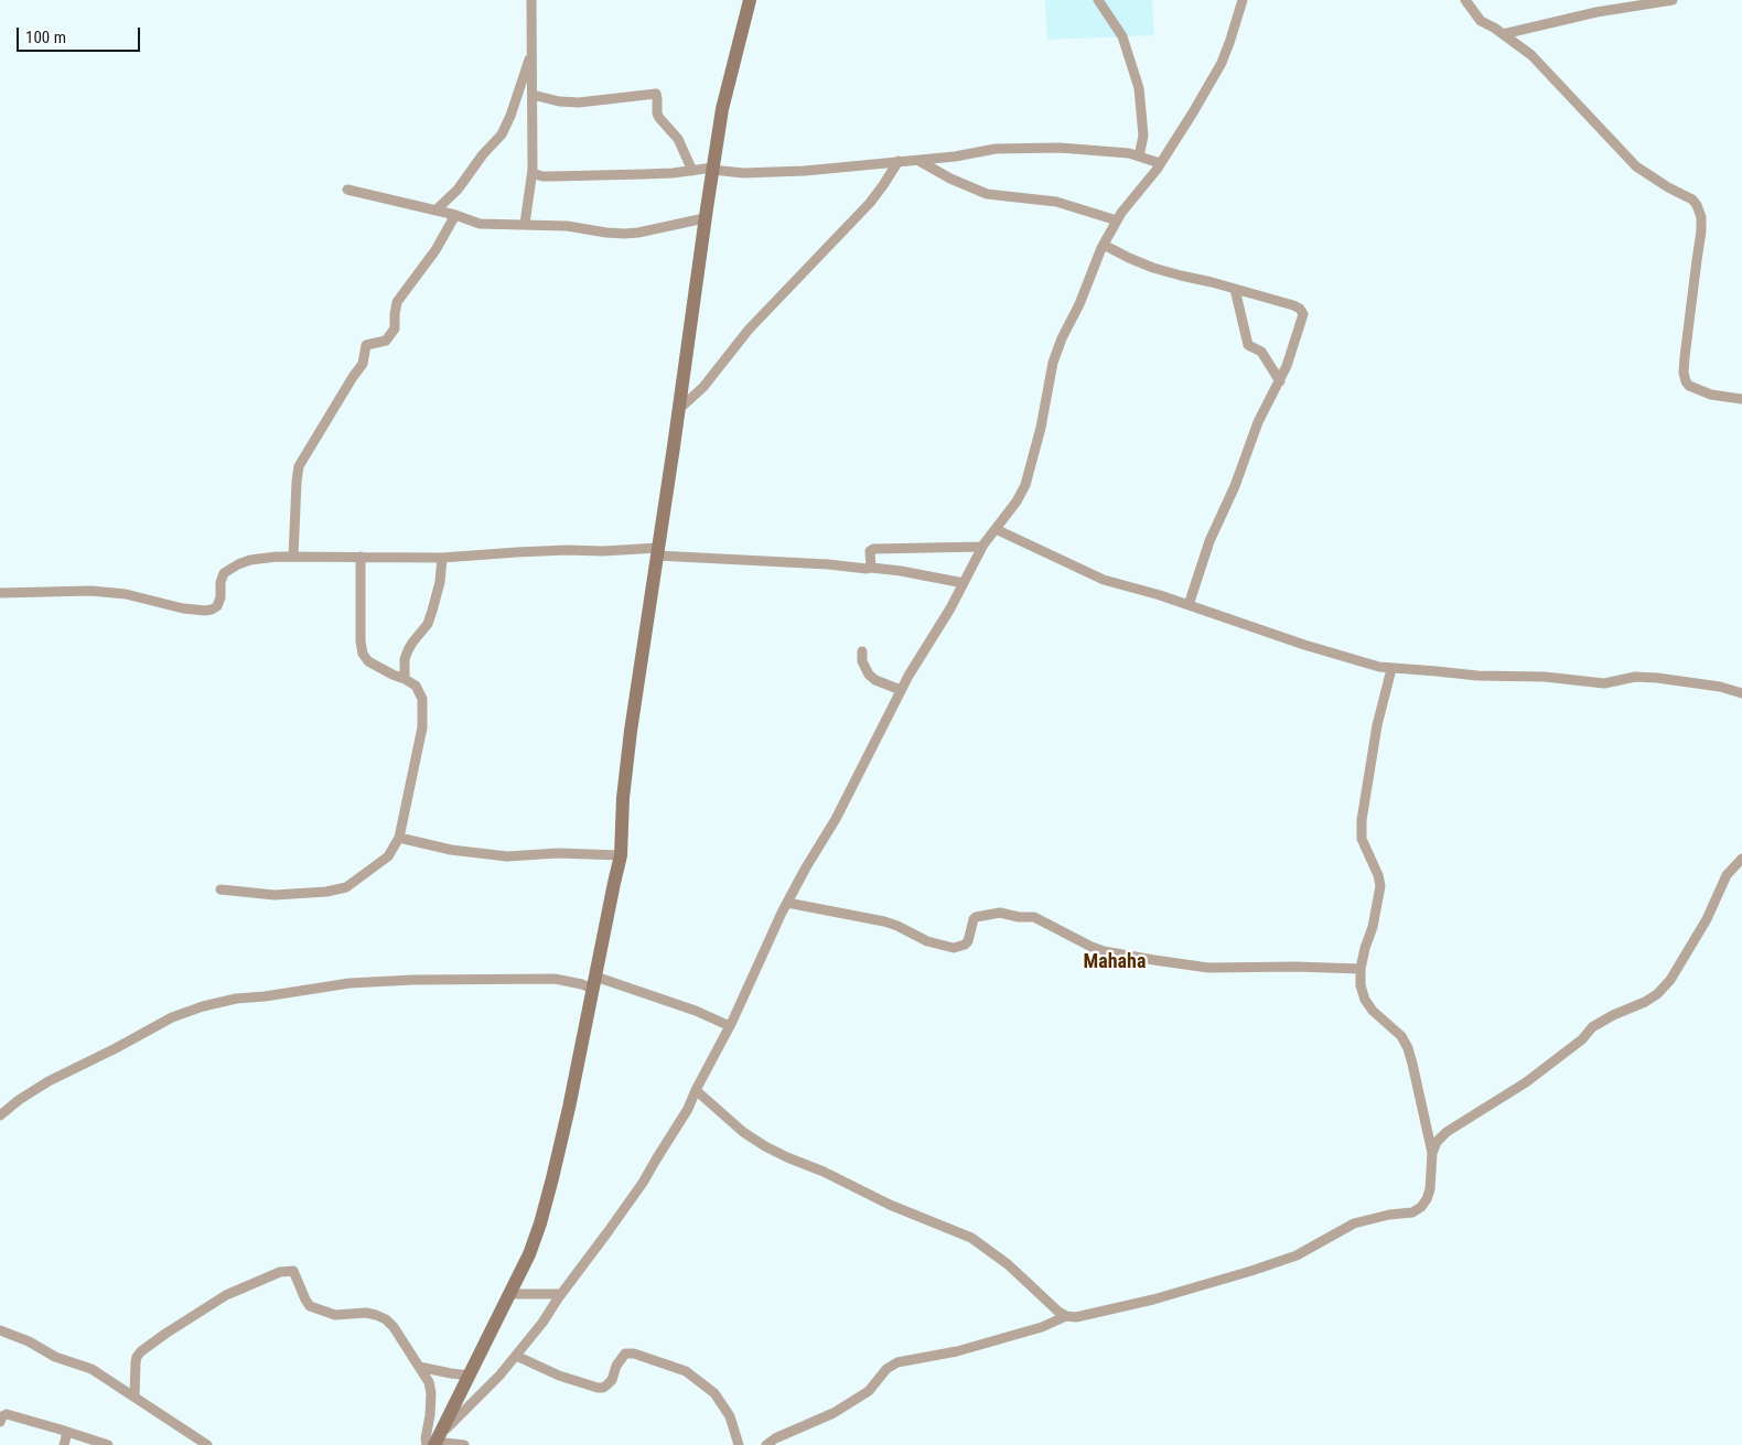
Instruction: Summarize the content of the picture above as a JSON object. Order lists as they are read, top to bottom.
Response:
{
  "districts": ["Mahaha"],
  "scale_bar": "100 m"
}
